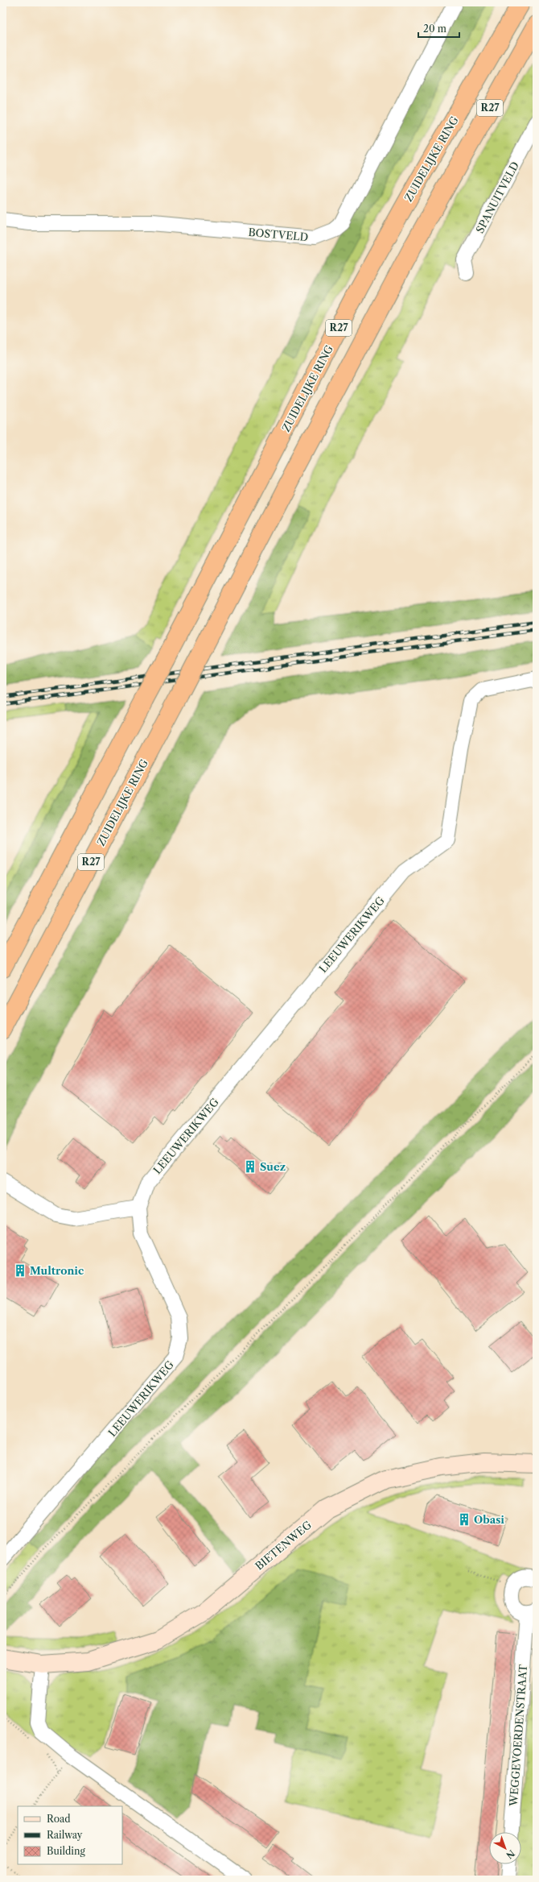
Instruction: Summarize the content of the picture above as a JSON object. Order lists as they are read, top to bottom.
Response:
{
  "streets": {
    "highway": ["R27", "ZUIDELIJKE RING"],
    "street": [
      "SPANUITVELD",
      "BOSTVELD",
      "LEEUWERIKWEG",
      "BIETENWEG",
      "WEGGEVOERDENSTRAAT"
    ]
  },
  "places": {
    "building": ["Suez", "Multronic", "Obasi"]
  },
  "legend": ["Road", "Railway", "Building"],
  "scale_bar": "20 m",
  "north": "bottom right"
}
